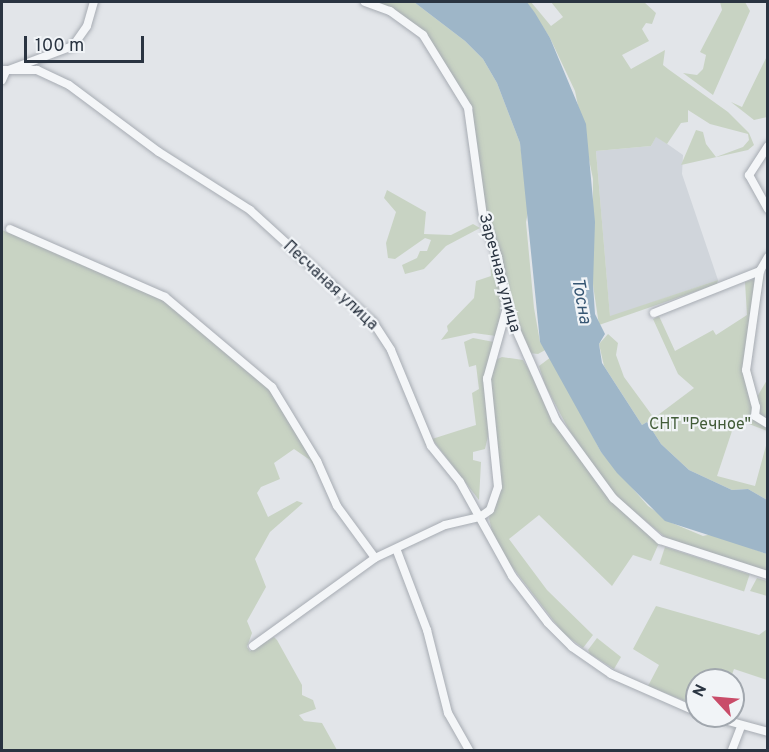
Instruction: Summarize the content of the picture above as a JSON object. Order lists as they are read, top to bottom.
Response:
{
  "streets": {
    "street": ["Заречная улица", "Песчаная улица"]
  },
  "water": ["Тосна"],
  "parks": ["СНТ \"Речное\""],
  "scale_bar": "100 m",
  "north": "top left"
}
